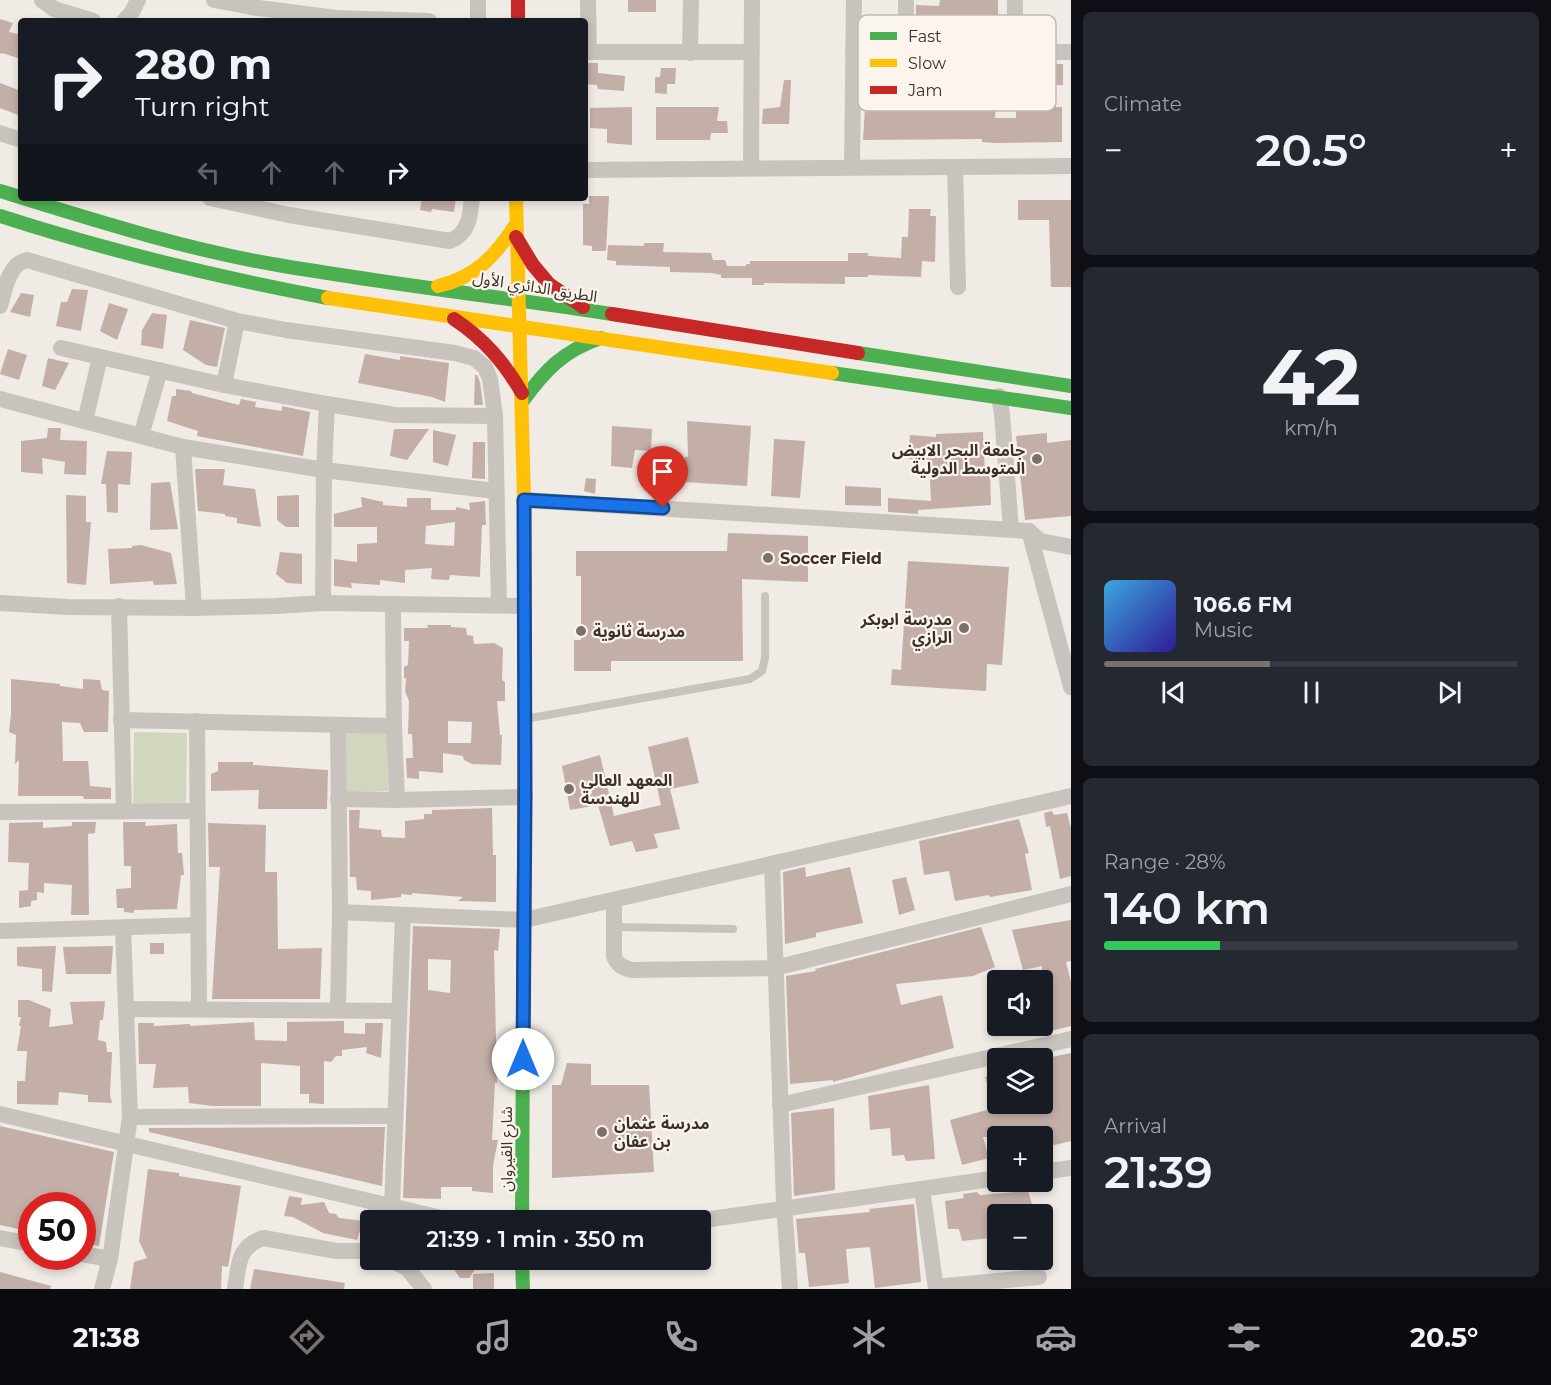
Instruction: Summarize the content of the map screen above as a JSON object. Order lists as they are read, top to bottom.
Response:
{
  "streets": {
    "main road": ["الطريق الدائري الأول", "شارع القيروان"]
  },
  "crossings": [
    ["الطريق الدائري الأول", "شارع القيروان"]
  ],
  "places": [
    "جامعة البحر الابيض المتوسط الدولية",
    "Soccer Field",
    "مدرسة ابوبكر الرازي",
    "مدرسة ثانوية",
    "المعهد العالي للهندسة",
    "مدرسة عثمان بن عفان"
  ],
  "legend": ["Fast", "Slow", "Jam"],
  "page": {
    "tile": [
      "Climate",
      ["42", "km/h"],
      ["Range · 28%", "140 km"],
      ["Arrival", "21:39"]
    ],
    "turn": ["280 m", "Turn right"],
    "heat": ["−", "20.5°", "+"],
    "song": ["106.6 FM", "Music"],
    "map_buttons": ["+", "−"],
    "limit": "50",
    "trip": "21:39 · 1 min · 350 m",
    "tabs": ["21:38", "20.5°"]
  }
}
